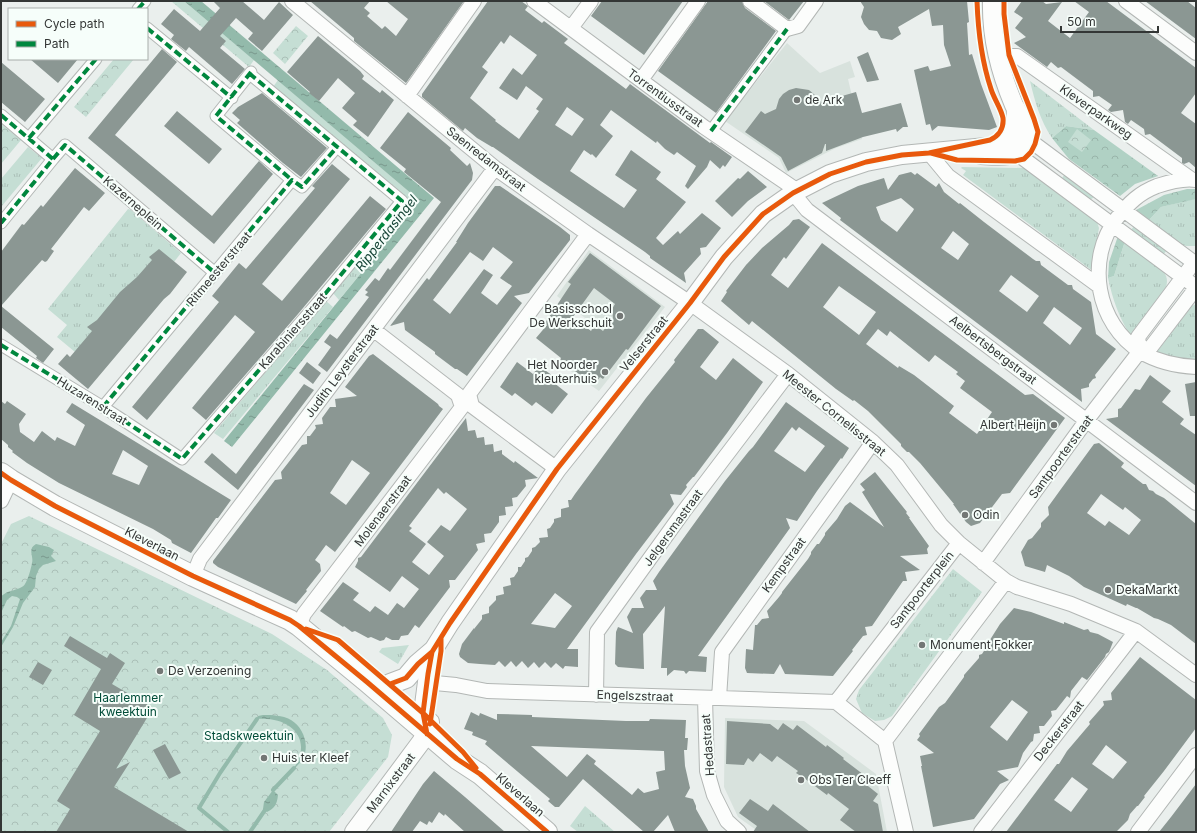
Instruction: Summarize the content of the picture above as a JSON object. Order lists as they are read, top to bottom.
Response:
{
  "streets": {
    "main road": ["Kleverlaan"],
    "street": [
      "Torrentiusstraat",
      "Kleverparkweg",
      "Saenredamstraat",
      "Kazerneplein",
      "Ritmeesterstraat",
      "Karabiniersstraat",
      "Velserstraat",
      "Aelbertsbergstraat",
      "Judith Leysterstraat",
      "Huzarenstraat",
      "Meester Cornelisstraat",
      "Santpoorterstraat",
      "Molenaerstraat",
      "Jelgersmastraat",
      "Kempstraat",
      "Santpoorterplein",
      "Engelszstraat",
      "Deckerstraat",
      "Hedastraat",
      "Marnixstraat"
    ]
  },
  "crossings": [
    ["Torrentiusstraat", "Velserstraat"],
    ["Torrentiusstraat", "Aelbertsbergstraat"],
    ["Kleverparkweg", "Santpoorterstraat"],
    ["Saenredamstraat", "Velserstraat"],
    ["Saenredamstraat", "Judith Leysterstraat"],
    ["Saenredamstraat", "Meester Cornelisstraat"],
    ["Saenredamstraat", "Molenaerstraat"],
    ["Kazerneplein", "Ritmeesterstraat"],
    ["Ritmeesterstraat", "Huzarenstraat"],
    ["Karabiniersstraat", "Huzarenstraat"],
    ["Velserstraat", "Aelbertsbergstraat"],
    ["Velserstraat", "Meester Cornelisstraat"],
    ["Velserstraat", "Kleverlaan"],
    ["Velserstraat", "Engelszstraat"],
    ["Velserstraat", "Marnixstraat"],
    ["Aelbertsbergstraat", "Santpoorterstraat"],
    ["Judith Leysterstraat", "Kleverlaan"],
    ["Meester Cornelisstraat", "Jelgersmastraat"],
    ["Meester Cornelisstraat", "Kempstraat"],
    ["Meester Cornelisstraat", "Santpoorterplein"],
    ["Santpoorterstraat", "Santpoorterplein"],
    ["Molenaerstraat", "Kleverlaan"],
    ["Jelgersmastraat", "Engelszstraat"],
    ["Kleverlaan", "Marnixstraat"],
    ["Kempstraat", "Engelszstraat"],
    ["Kempstraat", "Hedastraat"],
    ["Santpoorterplein", "Engelszstraat"],
    ["Engelszstraat", "Hedastraat"]
  ],
  "water": ["Ripperdasingel"],
  "parks": ["Haarlemmer kweektuin", "Stadskweektuin"],
  "places": [
    "de Ark",
    "Basisschool De Werkschuit",
    "Het Noorder kleuterhuis",
    "Albert Heijn",
    "Odin",
    "DekaMarkt",
    "Monument Fokker",
    "De Verzoening",
    "Huis ter Kleef",
    "Obs Ter Cleeff"
  ],
  "legend": ["Cycle path", "Path"],
  "scale_bar": "50 m"
}
